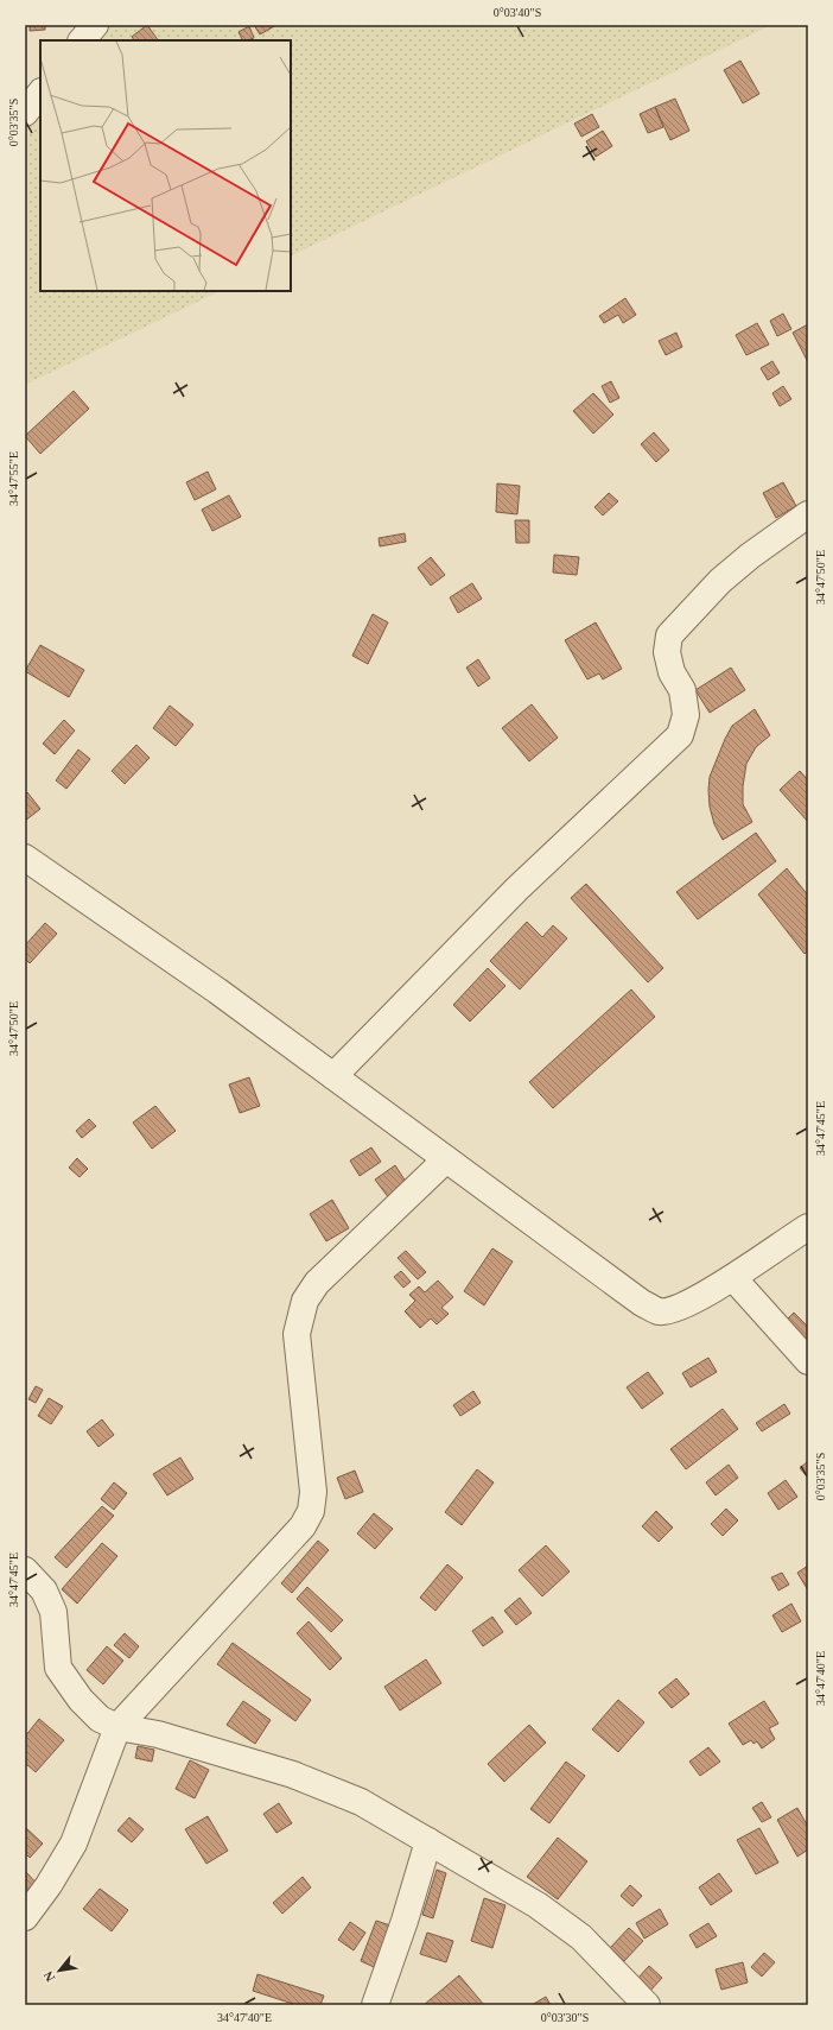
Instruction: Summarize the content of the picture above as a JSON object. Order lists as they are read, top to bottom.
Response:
{
  "north": "bottom left",
  "coordinates": [
    "0°03'40\"S",
    "0°03'35\"S",
    "34°47'55\"E",
    "34°47'50\"E",
    "34°47'45\"E",
    "34°47'40\"E",
    "0°03'30\"S"
  ]
}
